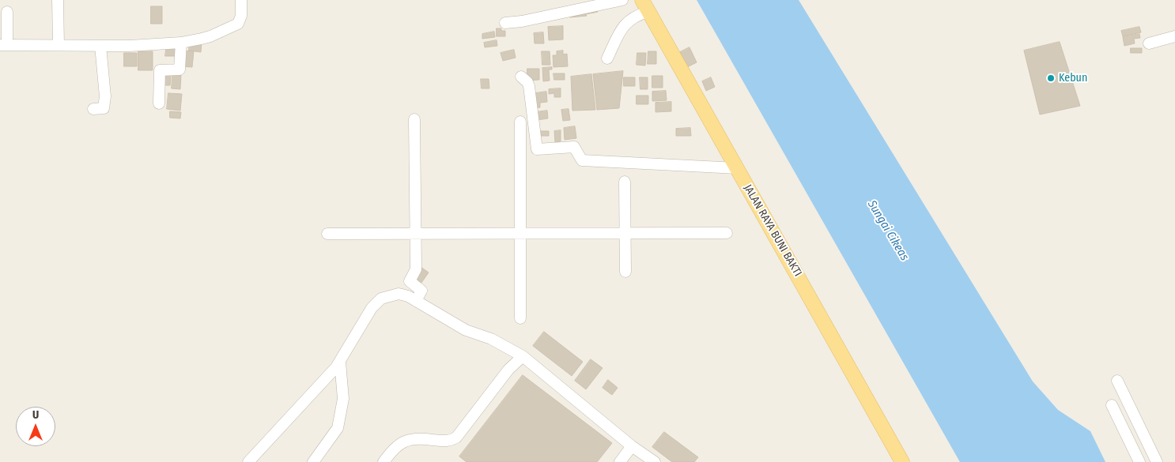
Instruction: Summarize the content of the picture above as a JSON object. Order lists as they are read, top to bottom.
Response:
{
  "streets": {
    "main road": ["JALAN RAYA BUNI BAKTI"]
  },
  "water": ["Sungai Cikeas"],
  "places": ["Kebun"],
  "north": "top"
}
